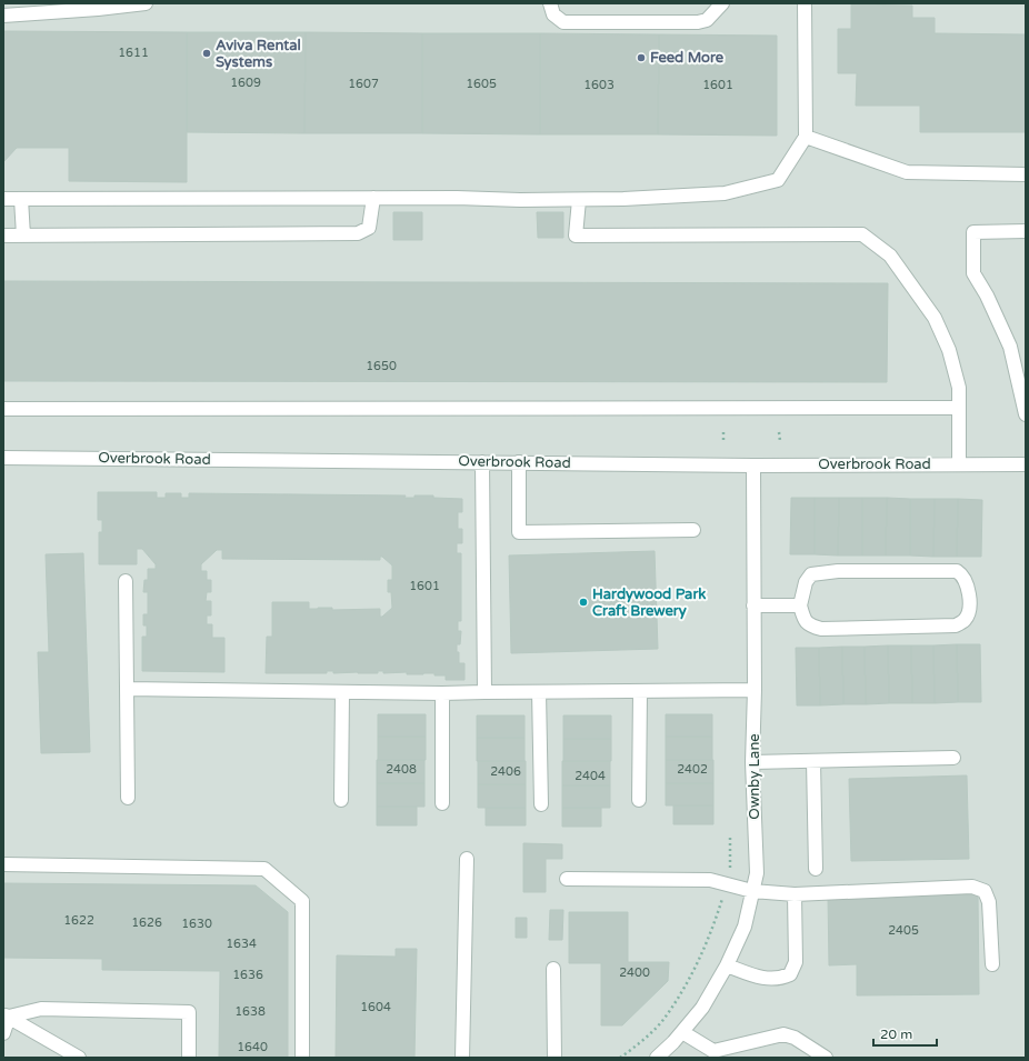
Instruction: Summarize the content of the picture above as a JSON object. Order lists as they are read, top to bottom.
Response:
{
  "streets": {
    "street": ["Overbrook Road", "Ownby Lane"]
  },
  "crossings": [
    ["Overbrook Road", "Ownby Lane"]
  ],
  "places": ["Aviva Rental Systems", "Feed More", "Hardywood Park Craft Brewery"],
  "house_numbers": [
    "1611",
    "1609",
    "1607",
    "1605",
    "1603",
    "1601",
    "1650",
    "1601",
    "2408",
    "2402",
    "2406",
    "2404",
    "1622",
    "1626",
    "1630",
    "2405",
    "1634",
    "2400",
    "1636",
    "1604",
    "1638",
    "1640"
  ],
  "scale_bar": "20 m"
}
